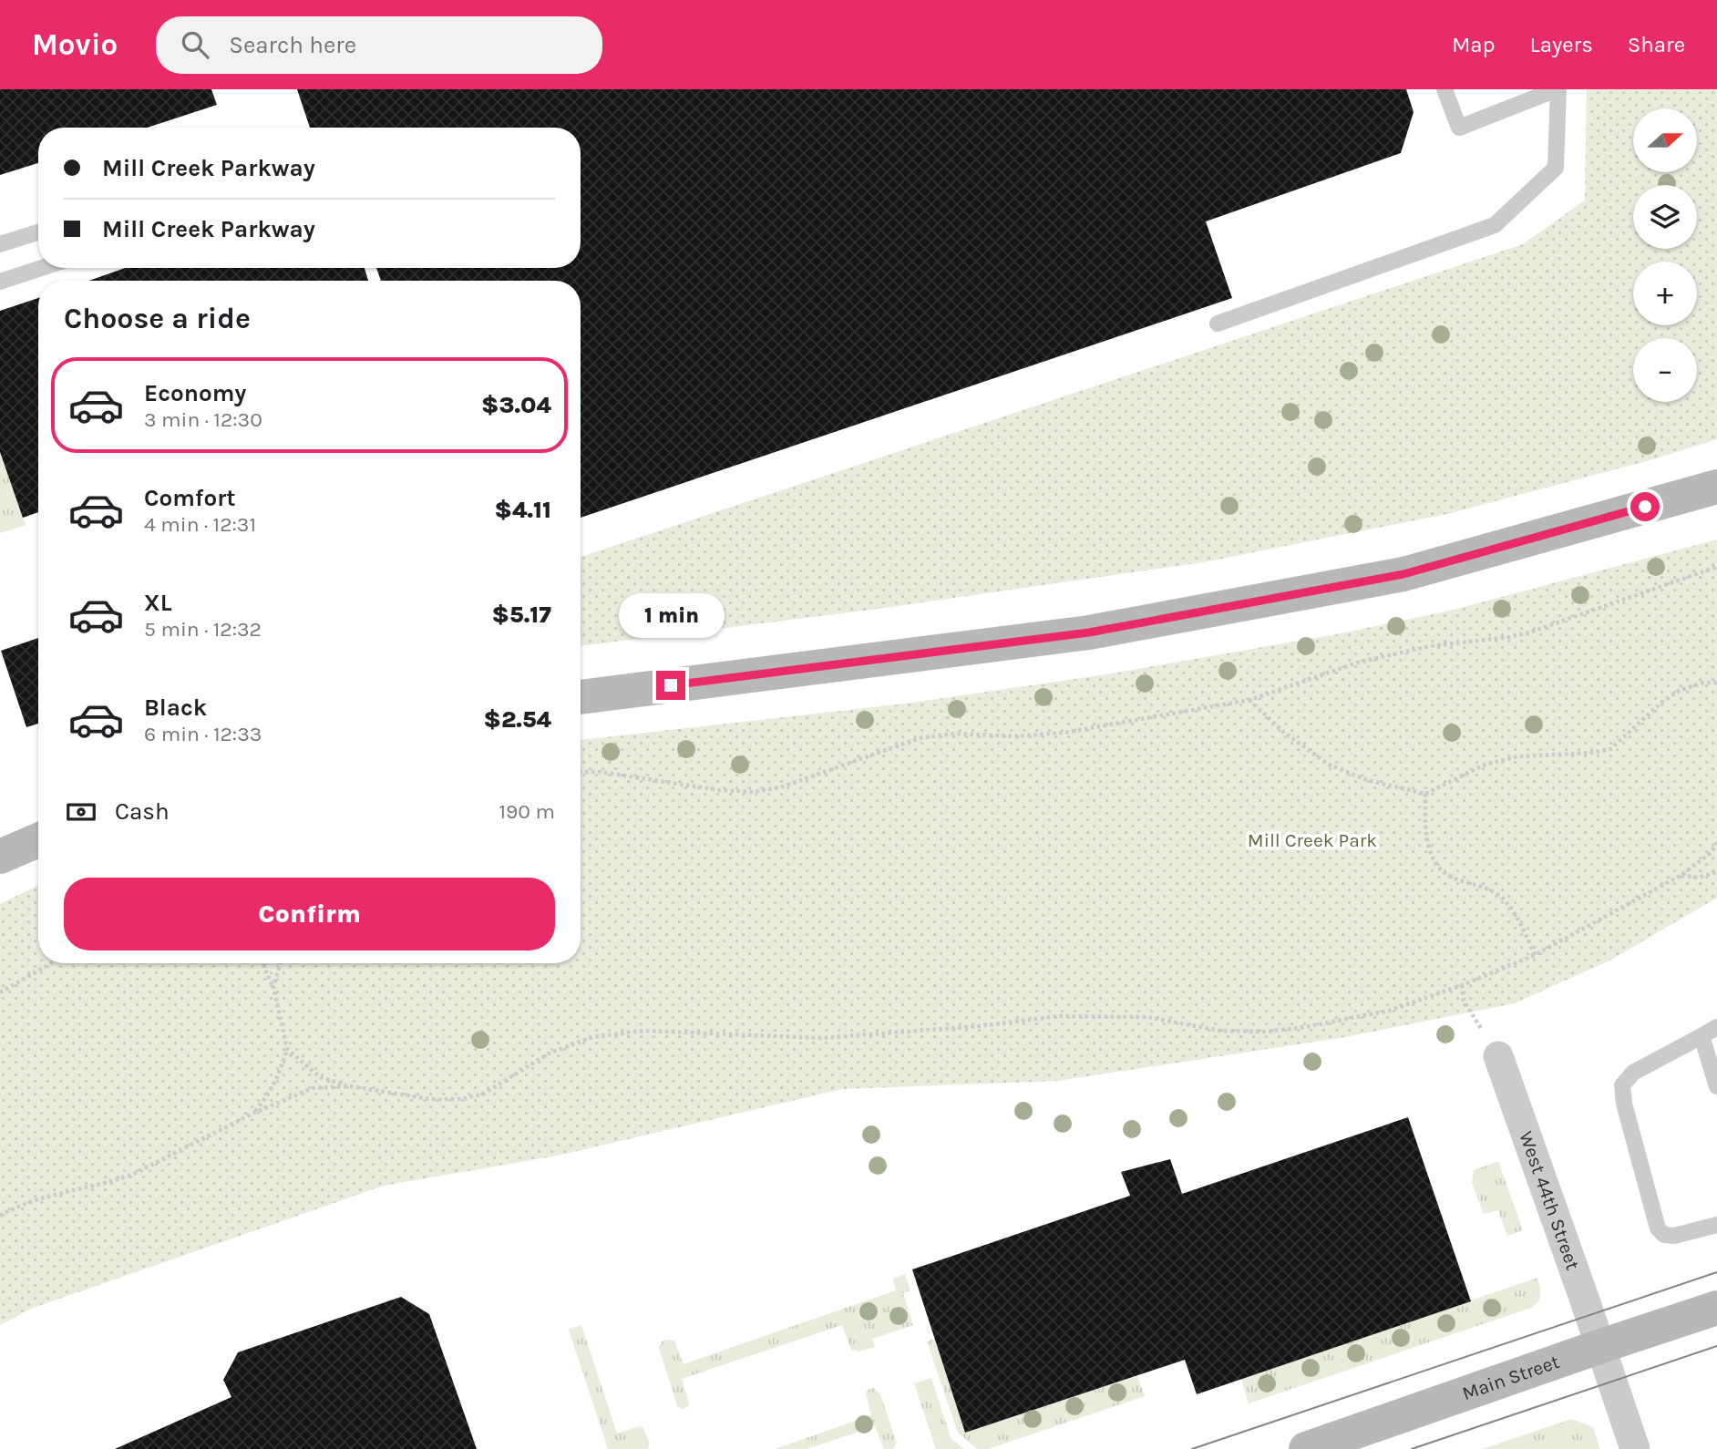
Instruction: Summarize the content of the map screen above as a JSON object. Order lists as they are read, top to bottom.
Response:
{
  "streets": {
    "main road": ["Main Street"],
    "street": ["West 44th Street"]
  },
  "crossings": [
    ["West 44th Street", "Main Street"]
  ],
  "parks": ["Mill Creek Park"],
  "north": "right",
  "page": {
    "header": "Movio",
    "search": "Search here",
    "nav": ["Map", "Layers", "Share"],
    "map_buttons": ["+", "−"],
    "banner": ["Mill Creek Parkway", "Mill Creek Parkway"],
    "heading": "Choose a ride",
    "list": [
      {
        "name": "Economy",
        "note": "3 min · 12:30",
        "value": "$3.04"
      },
      {
        "name": "Comfort",
        "note": "4 min · 12:31",
        "value": "$4.11"
      },
      {
        "name": "XL",
        "note": "5 min · 12:32",
        "value": "$5.17"
      },
      {
        "name": "Black",
        "note": "6 min · 12:33",
        "value": "$2.54"
      }
    ],
    "bubble": "1 min",
    "pay": ["Cash", "190 m"],
    "buttons": "Confirm"
  }
}
